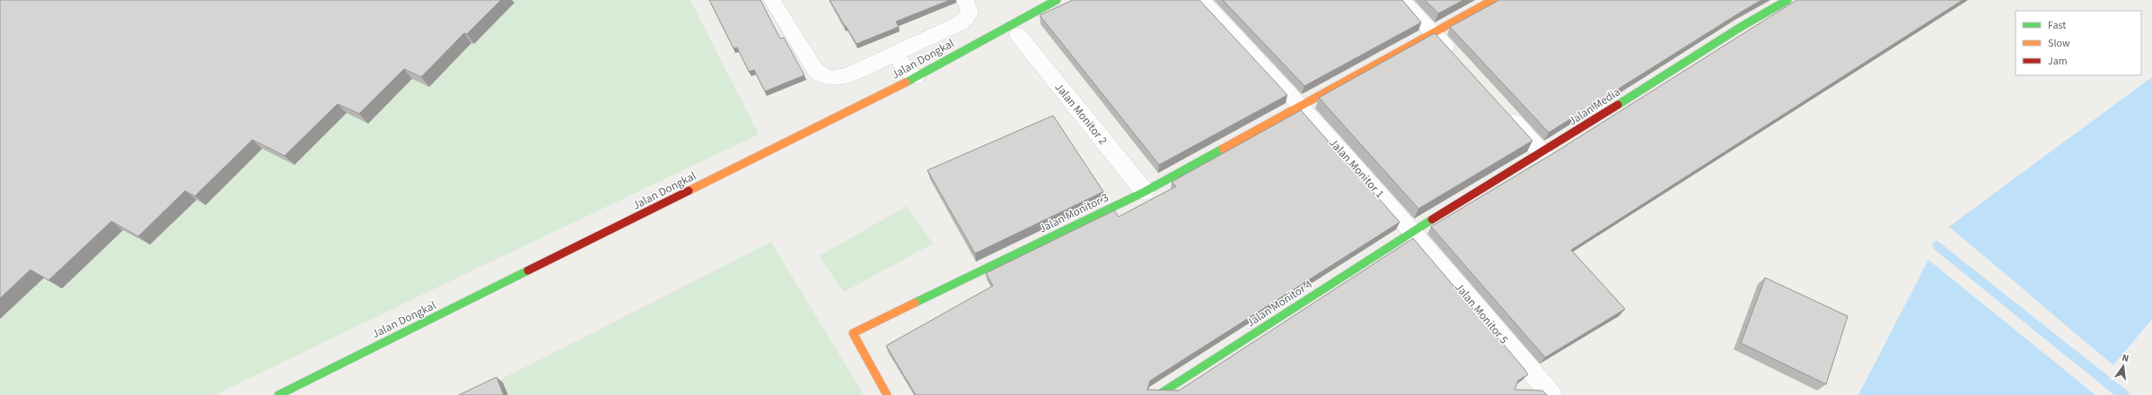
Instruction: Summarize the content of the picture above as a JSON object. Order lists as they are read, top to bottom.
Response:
{
  "streets": {
    "street": [
      "Jalan Dongkal",
      "Jalan Media",
      "Jalan Monitor 2",
      "Jalan Monitor 1",
      "Jalan Monitor 3",
      "Jalan Monitor 4",
      "Jalan Monitor 5"
    ]
  },
  "crossings": [
    ["Jalan Media", "Jalan Monitor 1"],
    ["Jalan Media", "Jalan Monitor 4"],
    ["Jalan Media", "Jalan Monitor 5"],
    ["Jalan Monitor 2", "Jalan Monitor 3"],
    ["Jalan Monitor 1", "Jalan Monitor 3"],
    ["Jalan Monitor 1", "Jalan Monitor 4"],
    ["Jalan Monitor 1", "Jalan Monitor 5"],
    ["Jalan Monitor 4", "Jalan Monitor 5"]
  ],
  "legend": ["Fast", "Slow", "Jam"],
  "north": "top"
}
